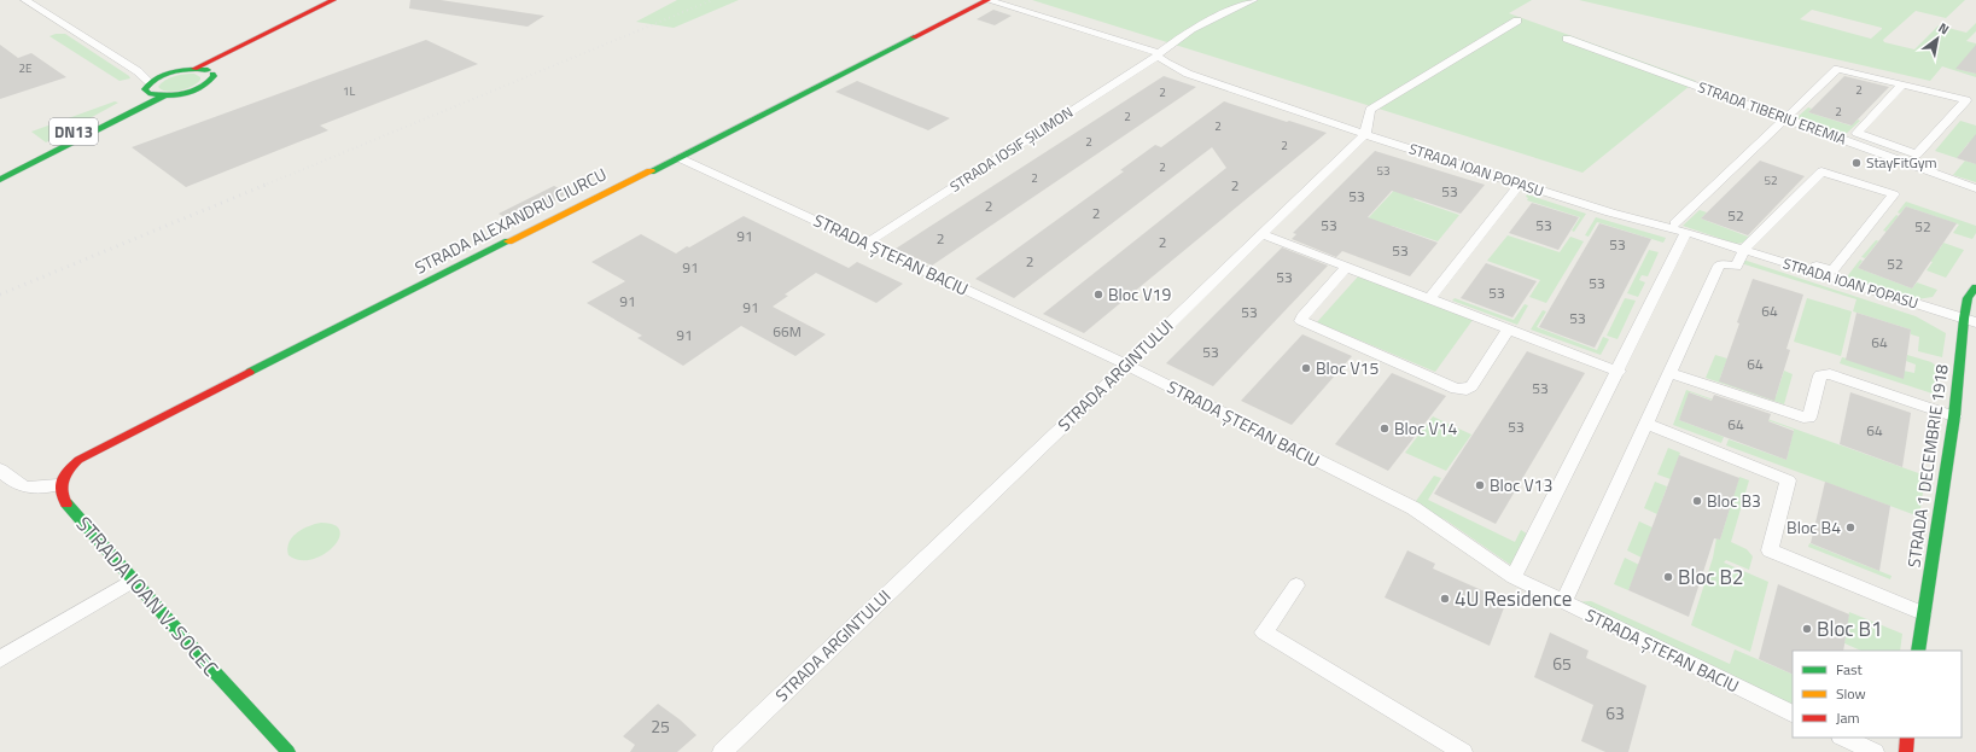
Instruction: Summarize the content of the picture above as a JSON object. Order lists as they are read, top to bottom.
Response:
{
  "streets": {
    "street": [
      "STRADA TIBERIU EREMIA",
      "DN13",
      "STRADA IOSIF ȘILIMON",
      "STRADA IOAN POPASU",
      "STRADA ALEXANDRU CIURCU",
      "STRADA ȘTEFAN BACIU",
      "STRADA ARGINTULUI",
      "STRADA 1 DECEMBRIE 1918",
      "STRADA IOAN V. SOCEC"
    ]
  },
  "crossings": [
    ["STRADA IOSIF ȘILIMON", "STRADA IOAN POPASU"],
    ["STRADA IOSIF ȘILIMON", "STRADA ȘTEFAN BACIU"],
    ["STRADA IOAN POPASU", "STRADA ALEXANDRU CIURCU"],
    ["STRADA IOAN POPASU", "STRADA ARGINTULUI"],
    ["STRADA IOAN POPASU", "STRADA 1 DECEMBRIE 1918"],
    ["STRADA ALEXANDRU CIURCU", "STRADA ȘTEFAN BACIU"],
    ["STRADA ALEXANDRU CIURCU", "STRADA IOAN V. SOCEC"],
    ["STRADA ȘTEFAN BACIU", "STRADA ARGINTULUI"]
  ],
  "places": [
    "StayFitGym",
    "Bloc V19",
    "Bloc V15",
    "Bloc V14",
    "Bloc V13",
    "Bloc B3",
    "Bloc B4",
    "Bloc B2",
    "4U Residence",
    "Bloc B1"
  ],
  "house_numbers": [
    "2E",
    "2",
    "1L",
    "2",
    "2",
    "2",
    "2",
    "2",
    "2",
    "2",
    "53",
    "2",
    "52",
    "2",
    "53",
    "53",
    "2",
    "2",
    "52",
    "53",
    "53",
    "52",
    "91",
    "2",
    "2",
    "53",
    "53",
    "2",
    "52",
    "91",
    "53",
    "53",
    "53",
    "91",
    "91",
    "64",
    "53",
    "53",
    "66M",
    "91",
    "64",
    "53",
    "64",
    "53",
    "64",
    "53",
    "64",
    "65",
    "63",
    "25"
  ],
  "legend": ["Fast", "Slow", "Jam"],
  "north": "top right"
}
